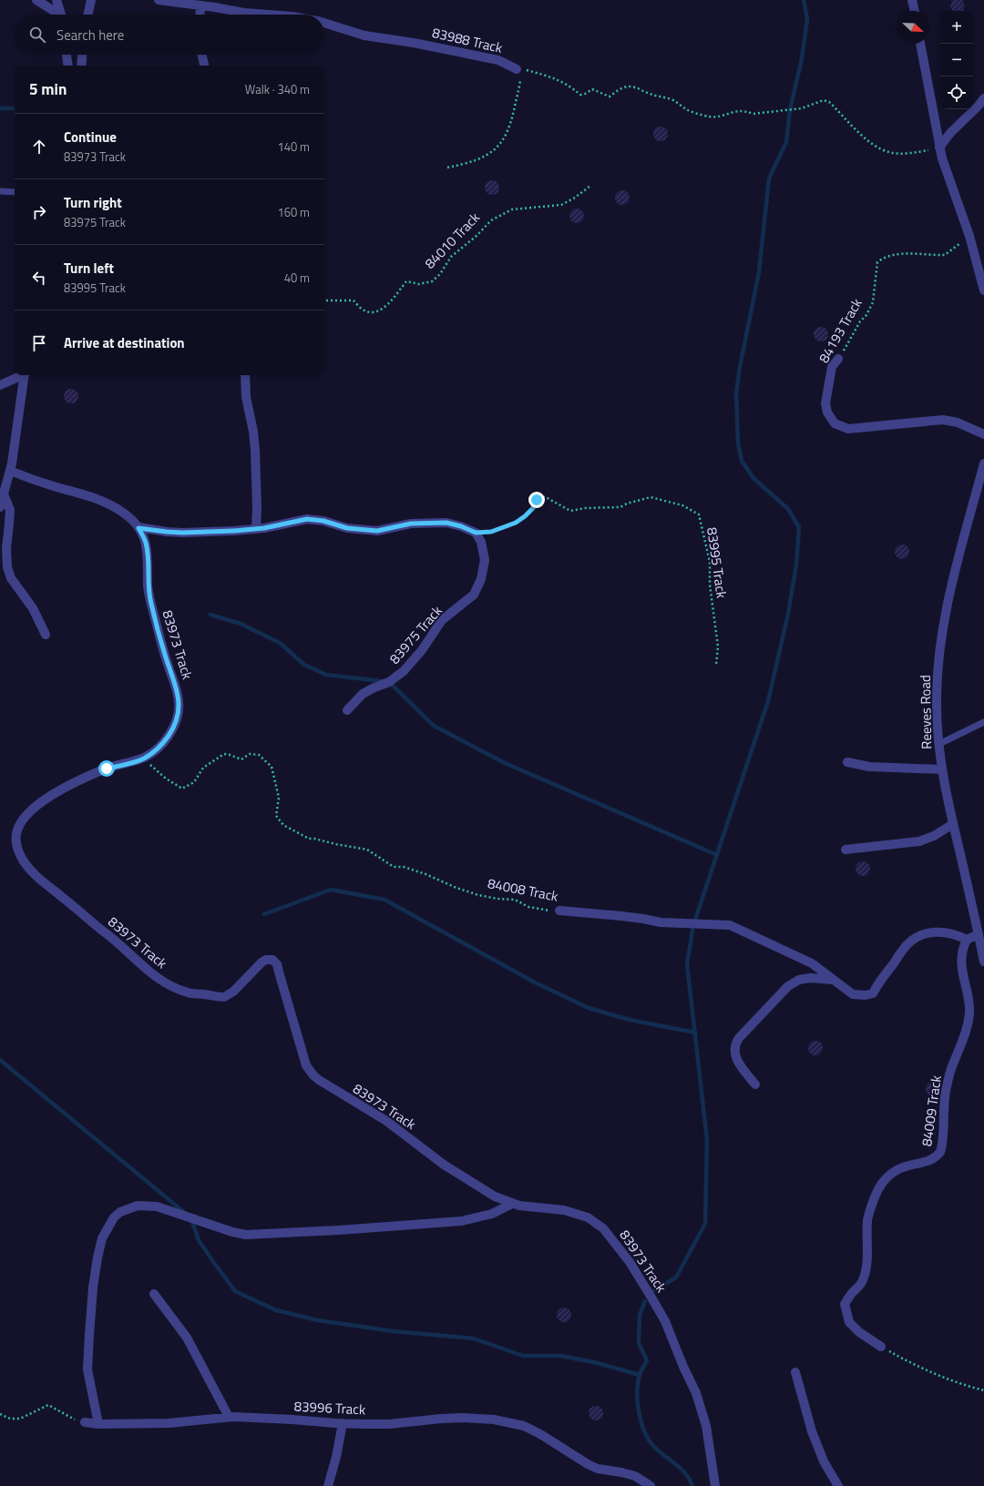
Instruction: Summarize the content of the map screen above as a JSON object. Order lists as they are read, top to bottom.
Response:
{
  "streets": {
    "street": [
      "83988 Track",
      "84193 Track",
      "83975 Track",
      "83973 Track",
      "Reeves Road",
      "84008 Track",
      "84009 Track",
      "83996 Track"
    ],
    "path": ["84010 Track", "83995 Track"]
  },
  "crossings": [
    ["83995 Track", "83975 Track"],
    ["83973 Track", "84008 Track"],
    ["84008 Track", "84009 Track"]
  ],
  "north": "bottom right",
  "page": {
    "map_buttons": ["+", "−"],
    "search": "Search here",
    "heading": ["5 min", "Walk · 340 m"],
    "list": [
      ["Continue", "83973 Track", "140 m"],
      ["Turn right", "83975 Track", "160 m"],
      ["Turn left", "83995 Track", "40 m"],
      "Arrive at destination"
    ]
  }
}
